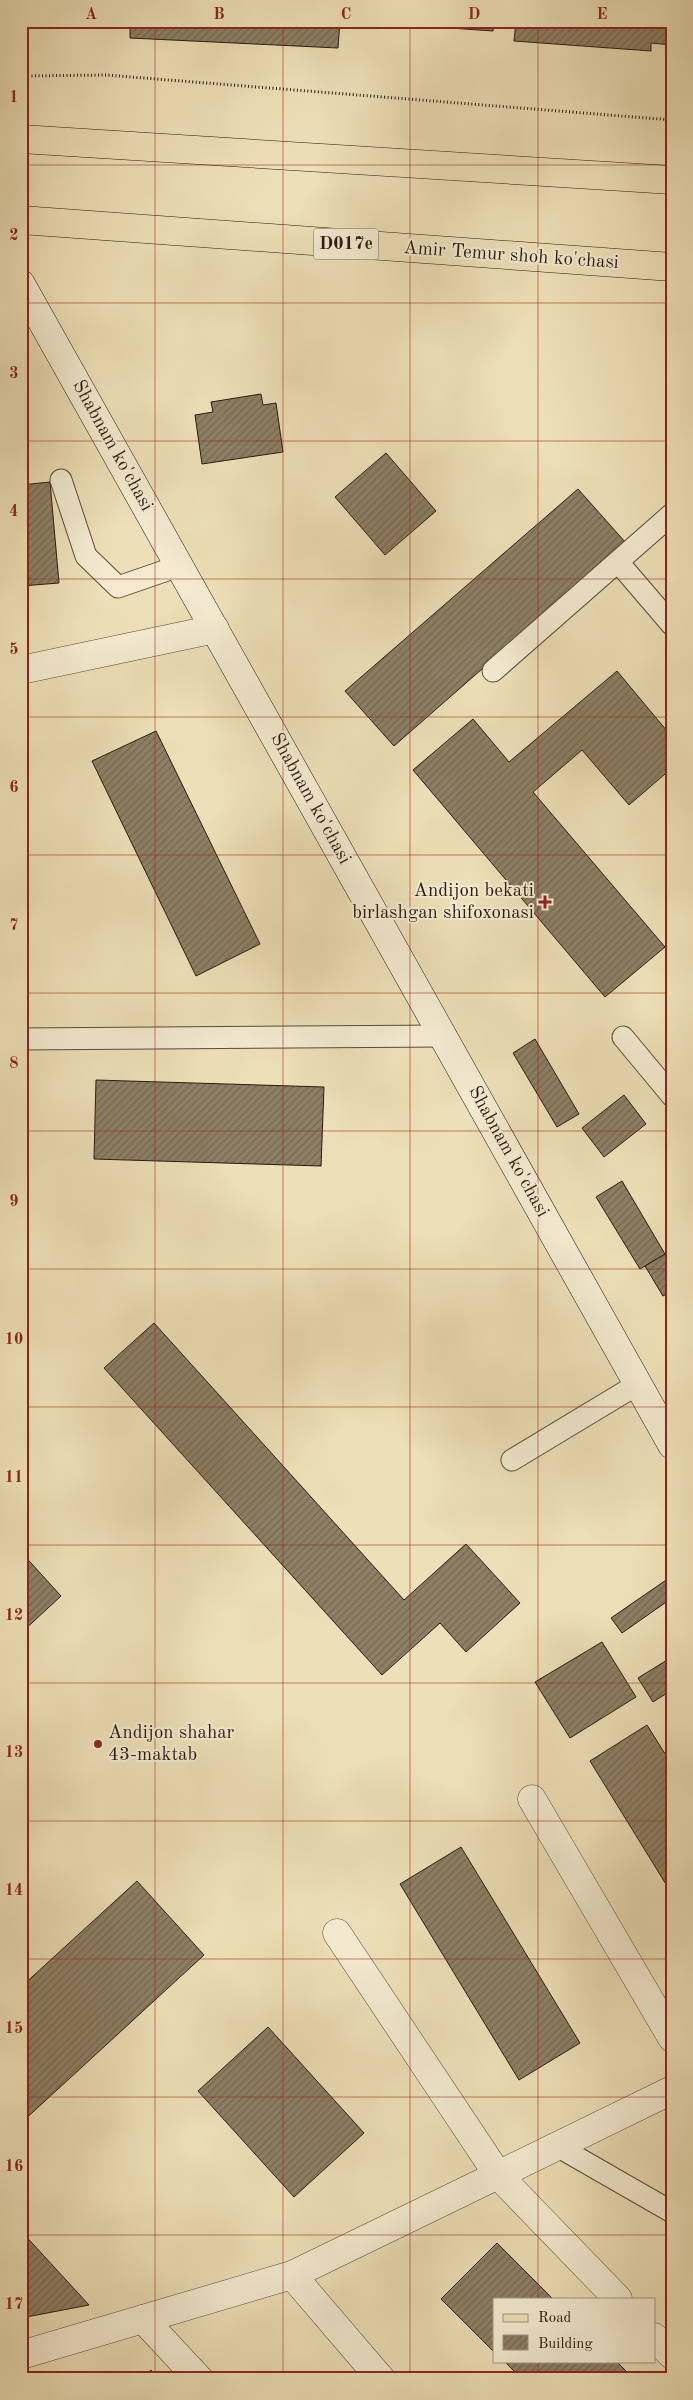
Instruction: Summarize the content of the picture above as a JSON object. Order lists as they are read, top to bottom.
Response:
{
  "streets": {
    "main road": ["D017e", "Amir Temur shoh ko'chasi"],
    "street": ["Shabnam ko'chasi"]
  },
  "places": {
    "health": ["Аndijon bekati birlashgan shifoxonasi"],
    "other": ["Andijon shahar 43-maktab"]
  },
  "legend": ["Road", "Building"],
  "grid": {
    "columns": [
      "A",
      "B",
      "C",
      "D",
      "E"
    ],
    "rows": [
      "1",
      "2",
      "3",
      "4",
      "5",
      "6",
      "7",
      "8",
      "9",
      "10",
      "11",
      "12",
      "13",
      "14",
      "15",
      "16",
      "17"
    ]
  }
}
